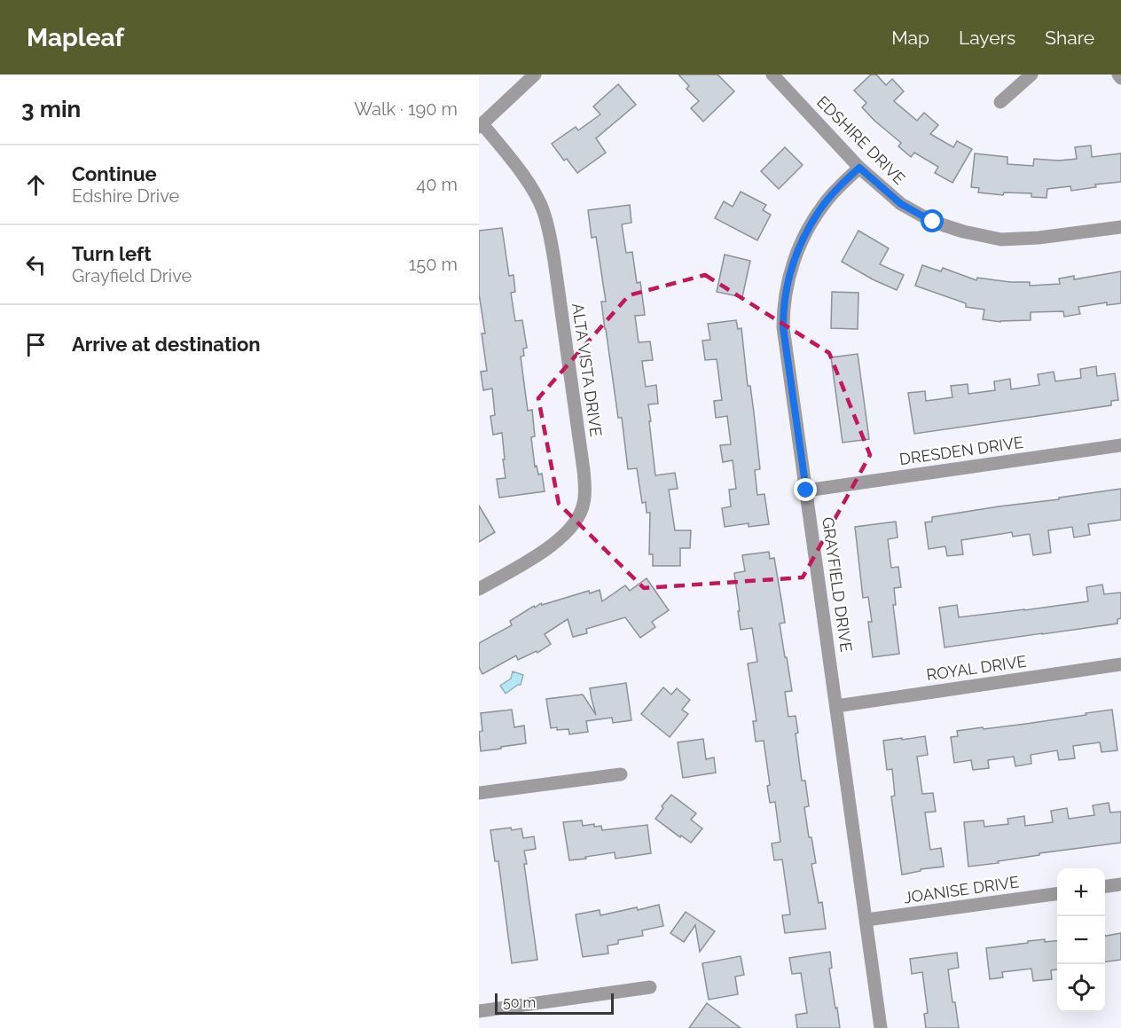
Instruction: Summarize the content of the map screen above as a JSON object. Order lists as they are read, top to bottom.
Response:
{
  "streets": {
    "street": [
      "EDSHIRE DRIVE",
      "ALTA VISTA DRIVE",
      "DRESDEN DRIVE",
      "GRAYFIELD DRIVE",
      "ROYAL DRIVE",
      "JOANISE DRIVE"
    ]
  },
  "crossings": [
    ["EDSHIRE DRIVE", "GRAYFIELD DRIVE"],
    ["DRESDEN DRIVE", "GRAYFIELD DRIVE"],
    ["GRAYFIELD DRIVE", "ROYAL DRIVE"],
    ["GRAYFIELD DRIVE", "JOANISE DRIVE"]
  ],
  "scale_bar": "50 m",
  "page": {
    "header": "Mapleaf",
    "nav": ["Map", "Layers", "Share"],
    "heading": ["3 min", "Walk · 190 m"],
    "list": [
      ["Continue", "Edshire Drive", "40 m"],
      ["Turn left", "Grayfield Drive", "150 m"],
      "Arrive at destination"
    ],
    "map_buttons": ["+", "−"],
    "scale": "50 m"
  }
}
